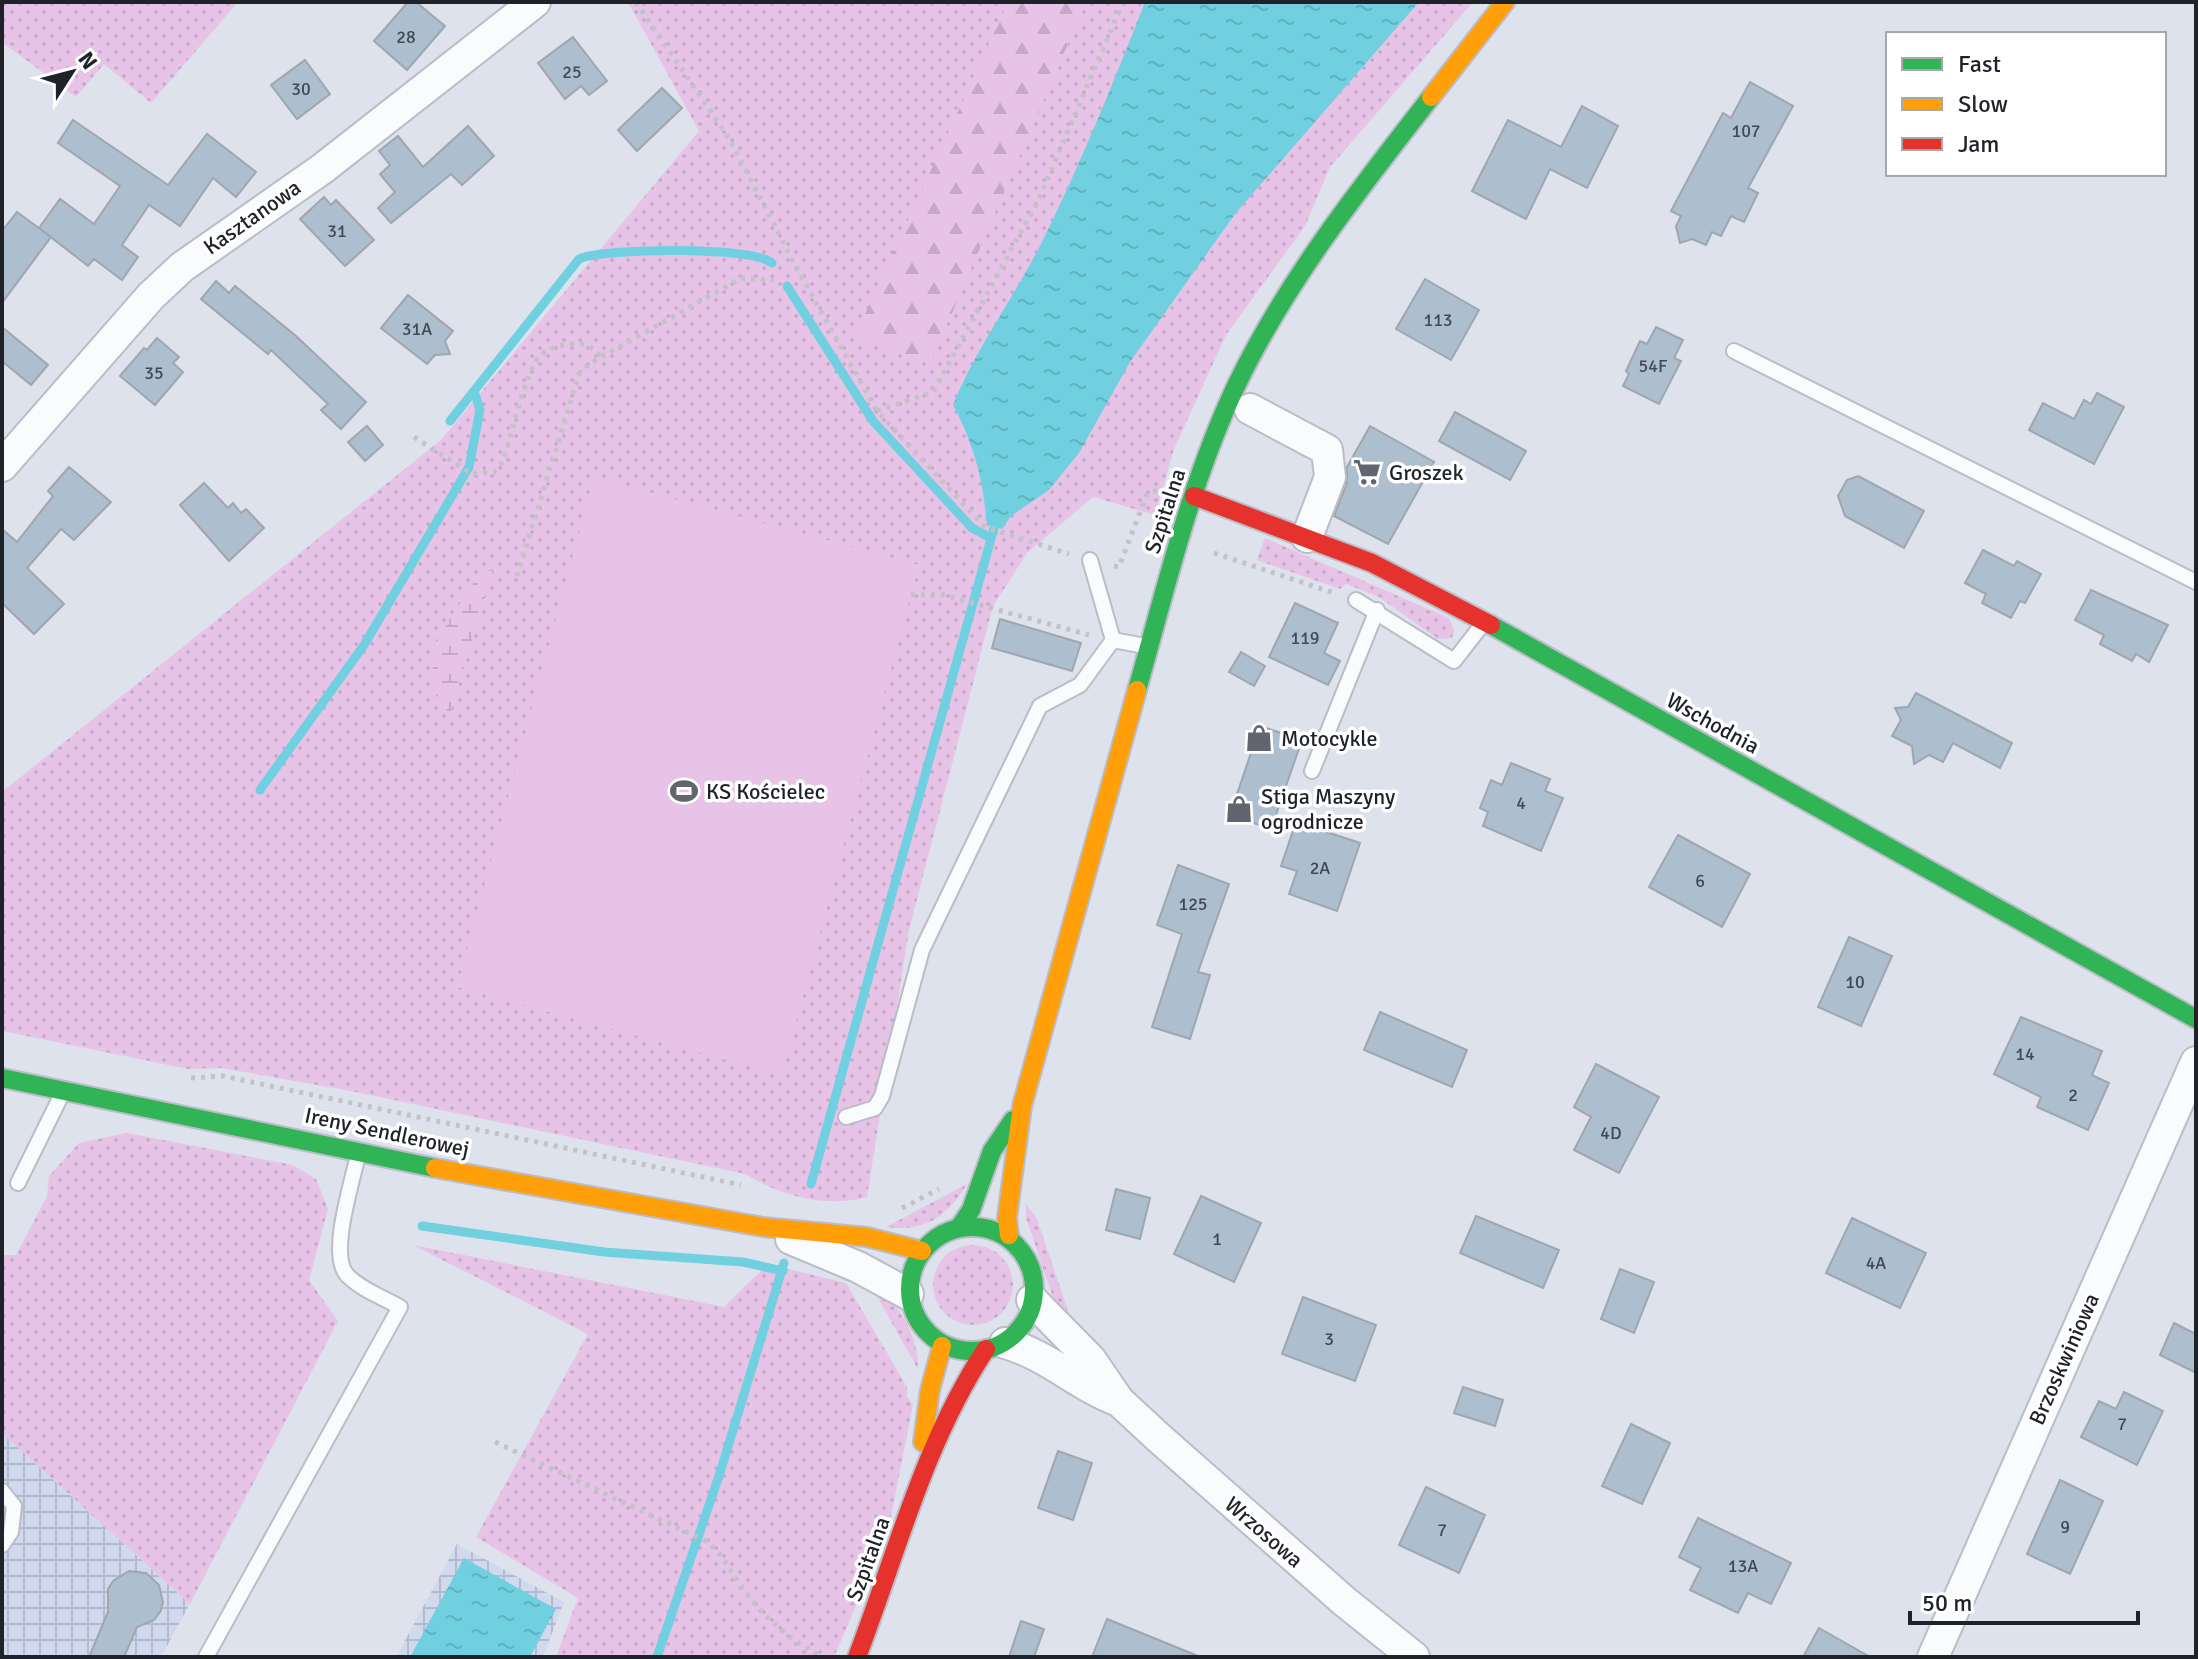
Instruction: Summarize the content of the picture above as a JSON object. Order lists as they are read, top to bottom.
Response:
{
  "streets": {
    "main road": ["Szpitalna", "Wschodnia", "Ireny Sendlerowej"],
    "street": ["Kasztanowa", "Brzoskwiniowa", "Wrzosowa"]
  },
  "crossings": [
    ["Szpitalna", "Wschodnia"],
    ["Szpitalna", "Ireny Sendlerowej"],
    ["Szpitalna", "Wrzosowa"],
    ["Ireny Sendlerowej", "Wrzosowa"]
  ],
  "places": {
    "supermarket": ["Groszek"],
    "shop": ["Motocykle", "Stiga Maszyny ogrodnicze"],
    "sports": ["KS Kościelec"]
  },
  "house_numbers": [
    "28",
    "25",
    "30",
    "107",
    "31",
    "113",
    "31A",
    "54F",
    "35",
    "119",
    "4",
    "2A",
    "6",
    "125",
    "10",
    "14",
    "2",
    "4D",
    "1",
    "4A",
    "3",
    "7",
    "9",
    "7",
    "13A"
  ],
  "legend": ["Fast", "Slow", "Jam"],
  "scale_bar": "50 m",
  "north": "top right"
}
